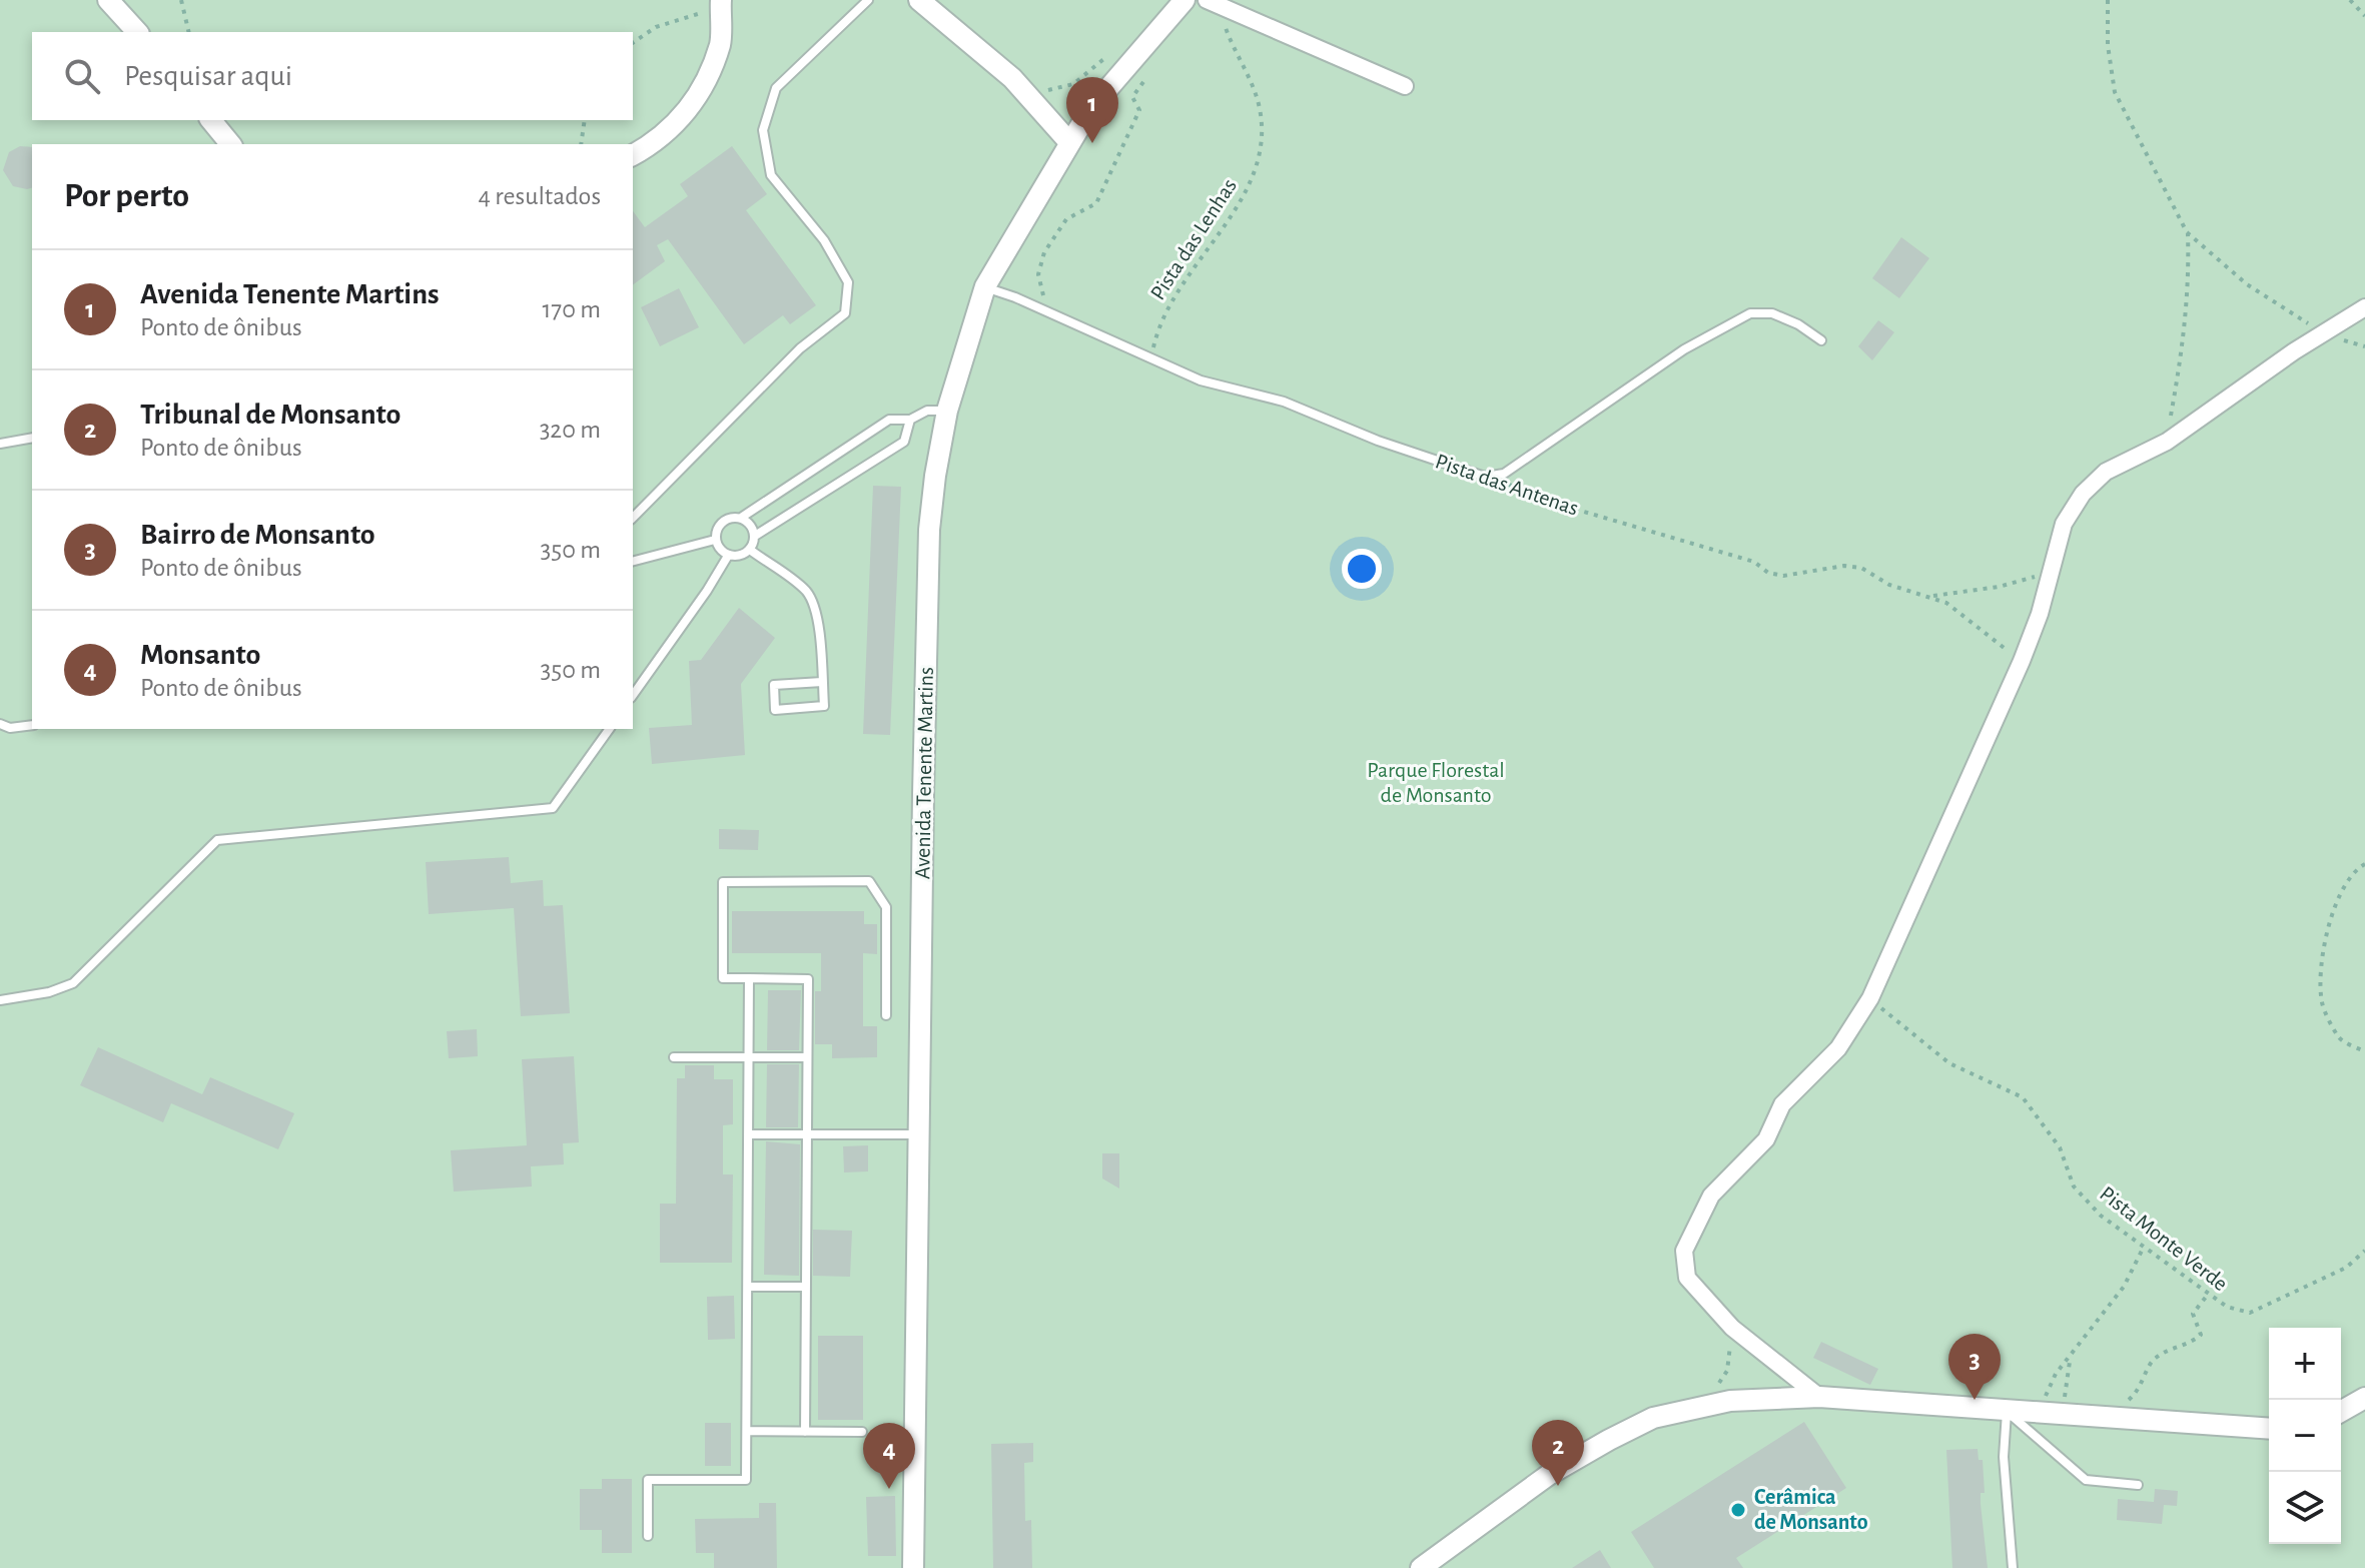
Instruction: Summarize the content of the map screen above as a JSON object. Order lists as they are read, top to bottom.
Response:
{
  "streets": {
    "street": ["Avenida Tenente Martins"],
    "lane": ["Pista das Antenas"],
    "path": ["Pista das Lenhas", "Pista Monte Verde"]
  },
  "crossings": [
    ["Pista das Lenhas", "Pista das Antenas"],
    ["Pista das Antenas", "Avenida Tenente Martins"]
  ],
  "parks": ["Parque Florestal de Monsanto"],
  "places": ["Cerâmica de Monsanto"],
  "page": {
    "search": "Pesquisar aqui",
    "pins": [
      "1",
      "3",
      "2",
      "4"
    ],
    "heading": ["Por perto", "4 resultados"],
    "list": [
      {
        "mark": "1",
        "name": "Avenida Tenente Martins",
        "note": "Ponto de ônibus",
        "value": "170 m"
      },
      {
        "mark": "2",
        "name": "Tribunal de Monsanto",
        "note": "Ponto de ônibus",
        "value": "320 m"
      },
      {
        "mark": "3",
        "name": "Bairro de Monsanto",
        "note": "Ponto de ônibus",
        "value": "350 m"
      },
      {
        "mark": "4",
        "name": "Monsanto",
        "note": "Ponto de ônibus",
        "value": "350 m"
      }
    ],
    "map_buttons": ["+", "−"]
  }
}
